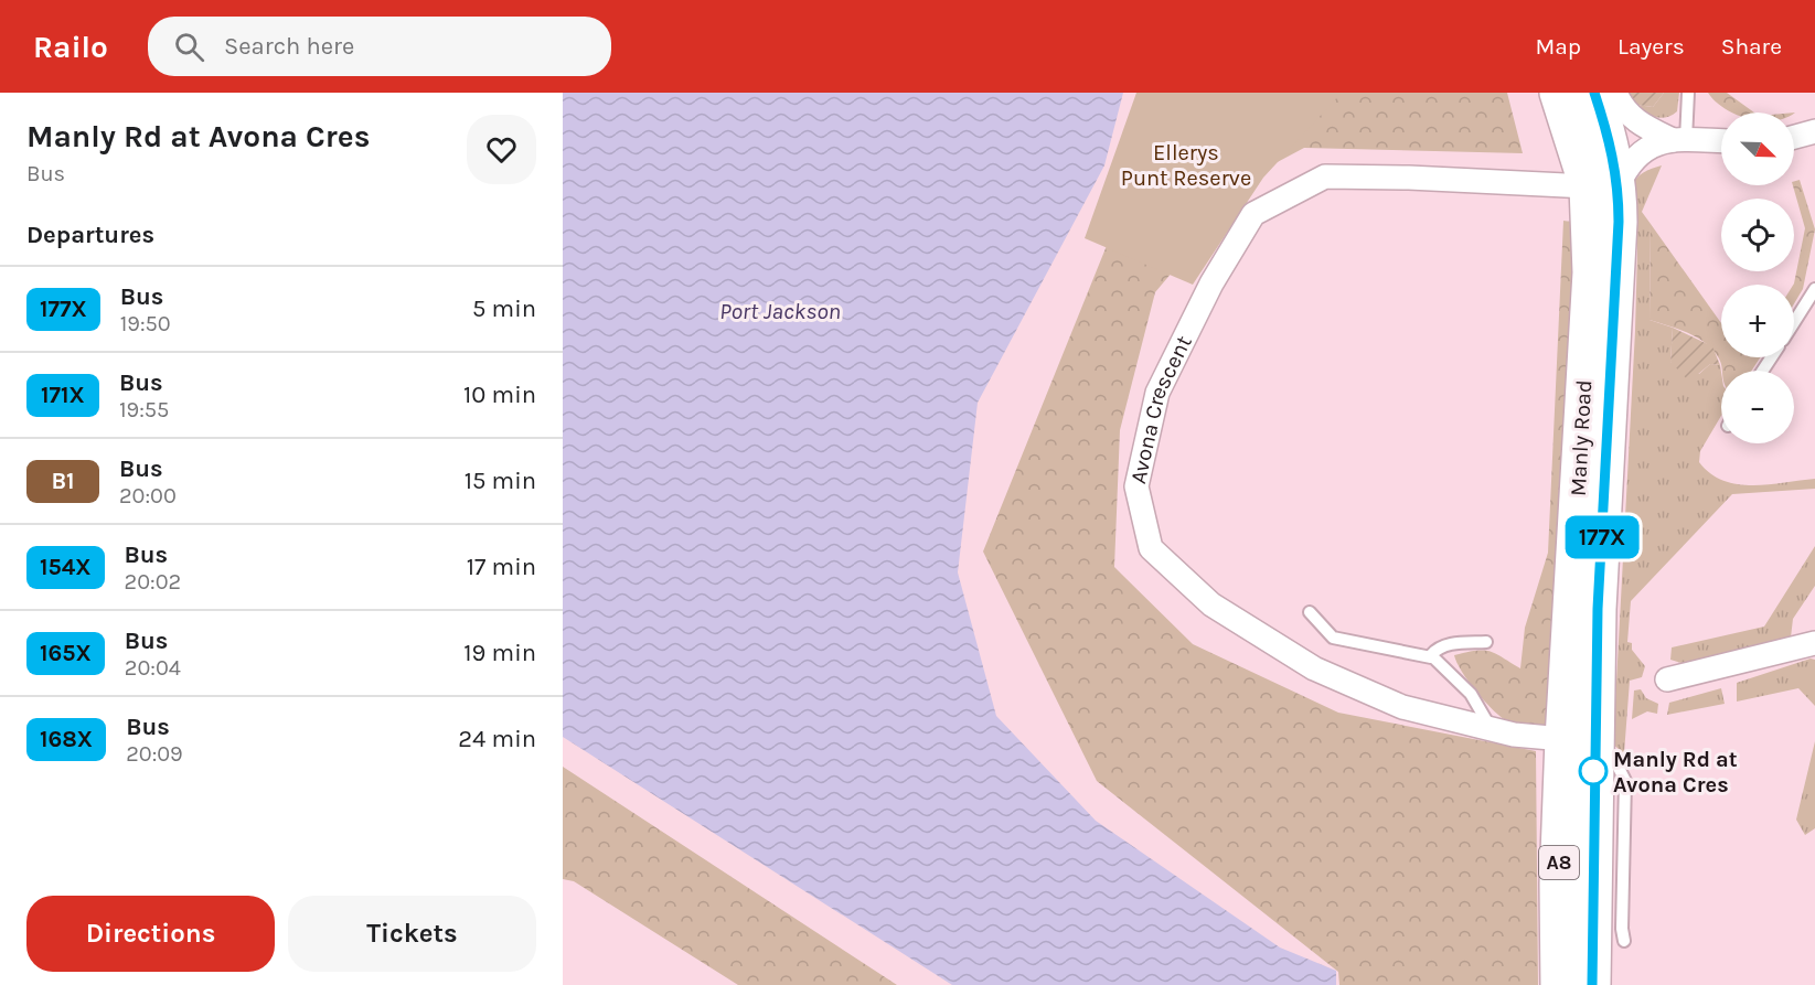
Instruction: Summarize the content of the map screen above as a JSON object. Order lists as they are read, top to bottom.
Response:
{
  "streets": {
    "highway": ["Manly Road", "A8"],
    "street": ["Avona Crescent"]
  },
  "crossings": [
    ["Avona Crescent", "Manly Road"]
  ],
  "water": ["Port Jackson"],
  "parks": ["Ellerys Punt Reserve"],
  "places": ["Manly Rd at Avona Cres"],
  "lines": ["bus line 177X"],
  "north": "bottom right",
  "page": {
    "header": "Railo",
    "search": "Search here",
    "nav": ["Map", "Layers", "Share"],
    "heading": [
      ["Manly Rd at Avona Cres", "Bus"],
      "Departures"
    ],
    "on_map": "177X",
    "map_buttons": ["+", "−"],
    "list": [
      {
        "mark": "177X",
        "name": "Bus",
        "note": "19:50",
        "value": "5 min"
      },
      {
        "mark": "171X",
        "name": "Bus",
        "note": "19:55",
        "value": "10 min"
      },
      {
        "mark": "B1",
        "name": "Bus",
        "note": "20:00",
        "value": "15 min"
      },
      {
        "mark": "154X",
        "name": "Bus",
        "note": "20:02",
        "value": "17 min"
      },
      {
        "mark": "165X",
        "name": "Bus",
        "note": "20:04",
        "value": "19 min"
      },
      {
        "mark": "168X",
        "name": "Bus",
        "note": "20:09",
        "value": "24 min"
      }
    ],
    "buttons": ["Directions", "Tickets"]
  }
}
